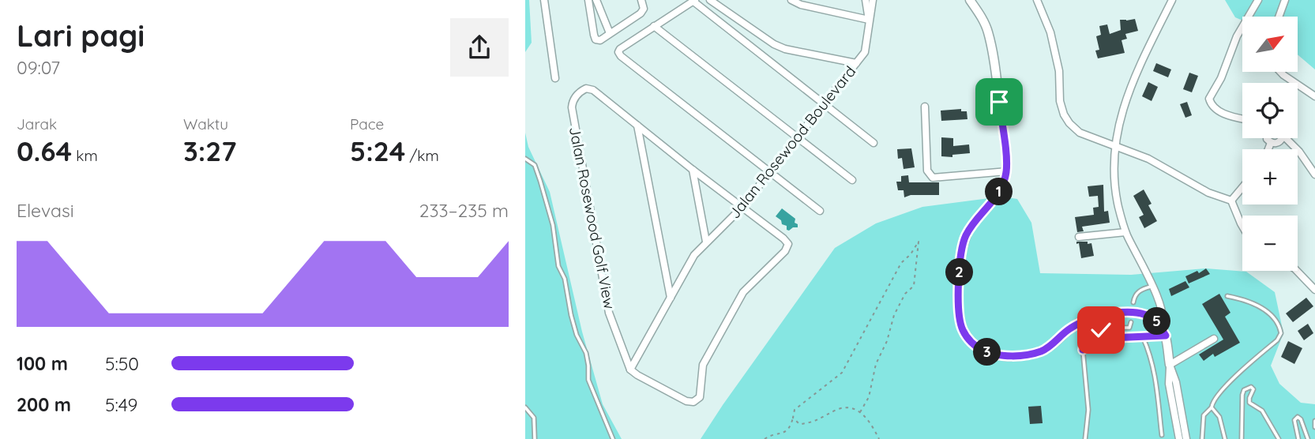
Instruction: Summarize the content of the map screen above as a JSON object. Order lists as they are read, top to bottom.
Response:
{
  "streets": {
    "street": ["Jalan Rosewood Boulevard", "Jalan Rosewood Golf View"]
  },
  "crossings": [
    ["Jalan Rosewood Boulevard", "Jalan Rosewood Golf View"]
  ],
  "north": "top right",
  "page": {
    "heading": ["Lari pagi", "09:07"],
    "map_buttons": ["+", "−"],
    "stats": [
      ["Jarak", "0.64 km"],
      ["Waktu", "3:27"],
      ["Pace", "5:24 /km"]
    ],
    "pins": [
      "1",
      "2",
      "5",
      "3"
    ],
    "chart": ["Elevasi", "233–235 m"],
    "list": [
      {
        "name": "100 m",
        "note": "5:50"
      },
      {
        "name": "200 m",
        "note": "5:49"
      }
    ]
  }
}
